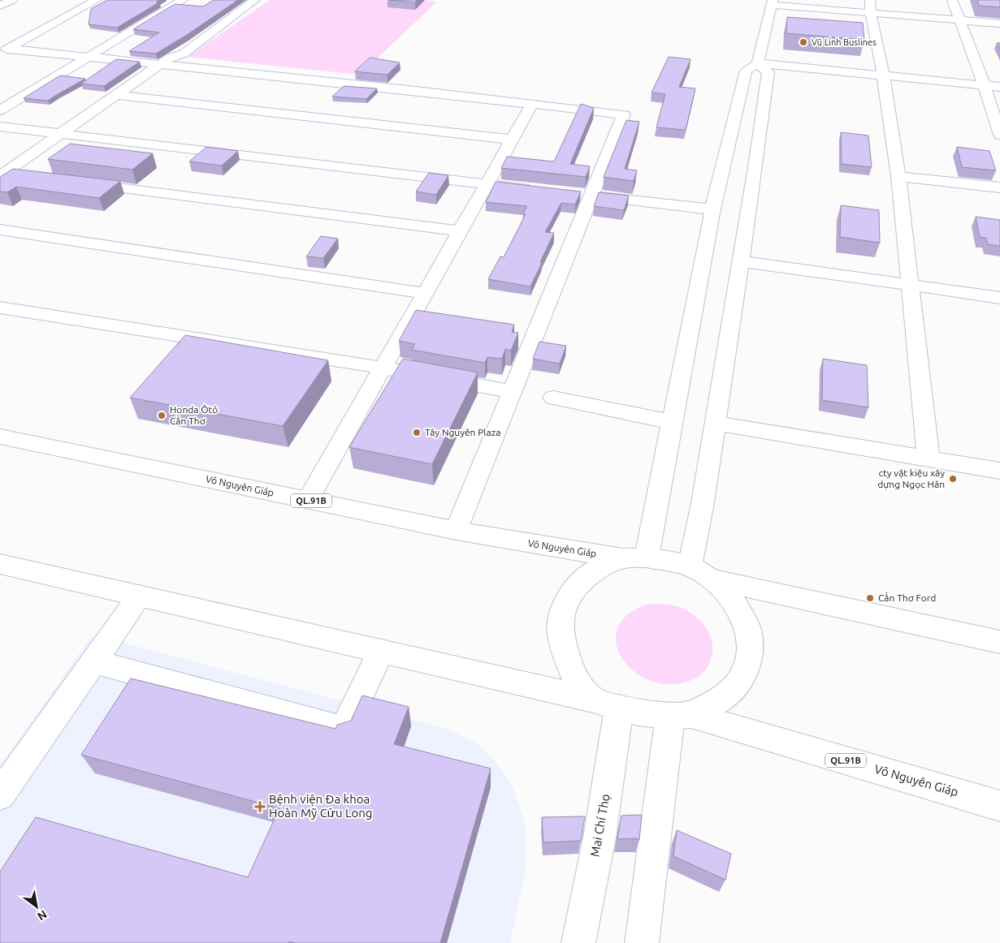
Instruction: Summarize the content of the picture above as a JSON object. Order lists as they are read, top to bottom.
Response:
{
  "streets": {
    "main road": ["Võ Nguyên Giáp", "QL.91B", "Mai Chí Thọ"]
  },
  "crossings": [
    ["Võ Nguyên Giáp", "QL.91B"],
    ["QL.91B", "Mai Chí Thọ"]
  ],
  "places": {
    "other": [
      "Vũ Linh Buslines",
      "Honda Ôtô Cần Thơ",
      "Tây Nguyên Plaza",
      "cty vật kiệu xây dựng Ngọc Hân",
      "Cần Thơ Ford"
    ],
    "health": ["Bệnh viện Đa khoa Hoàn Mỹ Cửu Long"]
  },
  "north": "bottom right"
}
